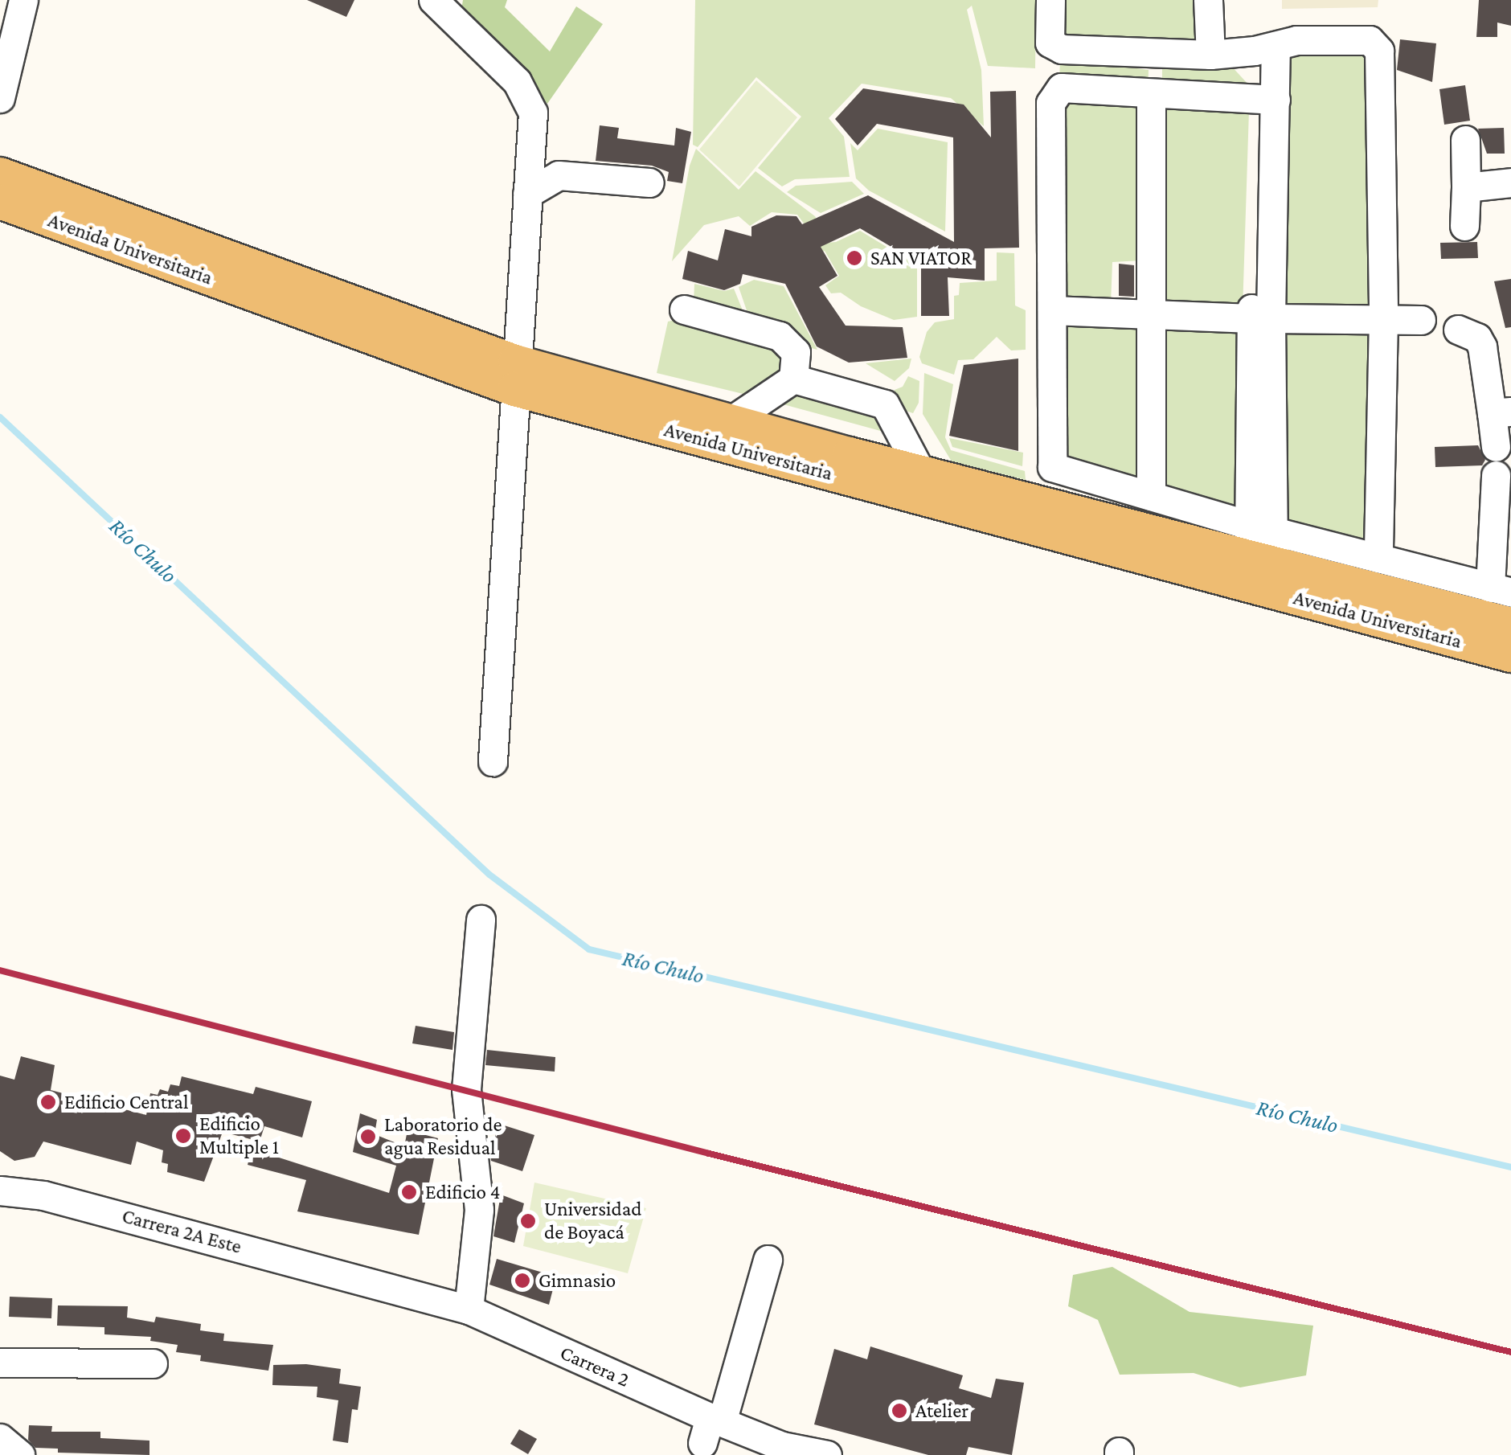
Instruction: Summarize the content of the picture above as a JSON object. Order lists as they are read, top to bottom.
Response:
{
  "streets": {
    "main road": ["Avenida Universitaria"],
    "street": ["Carrera 2A Este", "Carrera 2"]
  },
  "crossings": [
    ["Carrera 2A Este", "Carrera 2"]
  ],
  "water": ["Río Chulo"],
  "places": [
    "SAN VIATOR",
    "Edificio Central",
    "Edificio Multiple 1",
    "Laboratorio de agua Residual",
    "Edificio 4",
    "Universidad de Boyacá",
    "Gimnasio",
    "Atelier"
  ]
}
